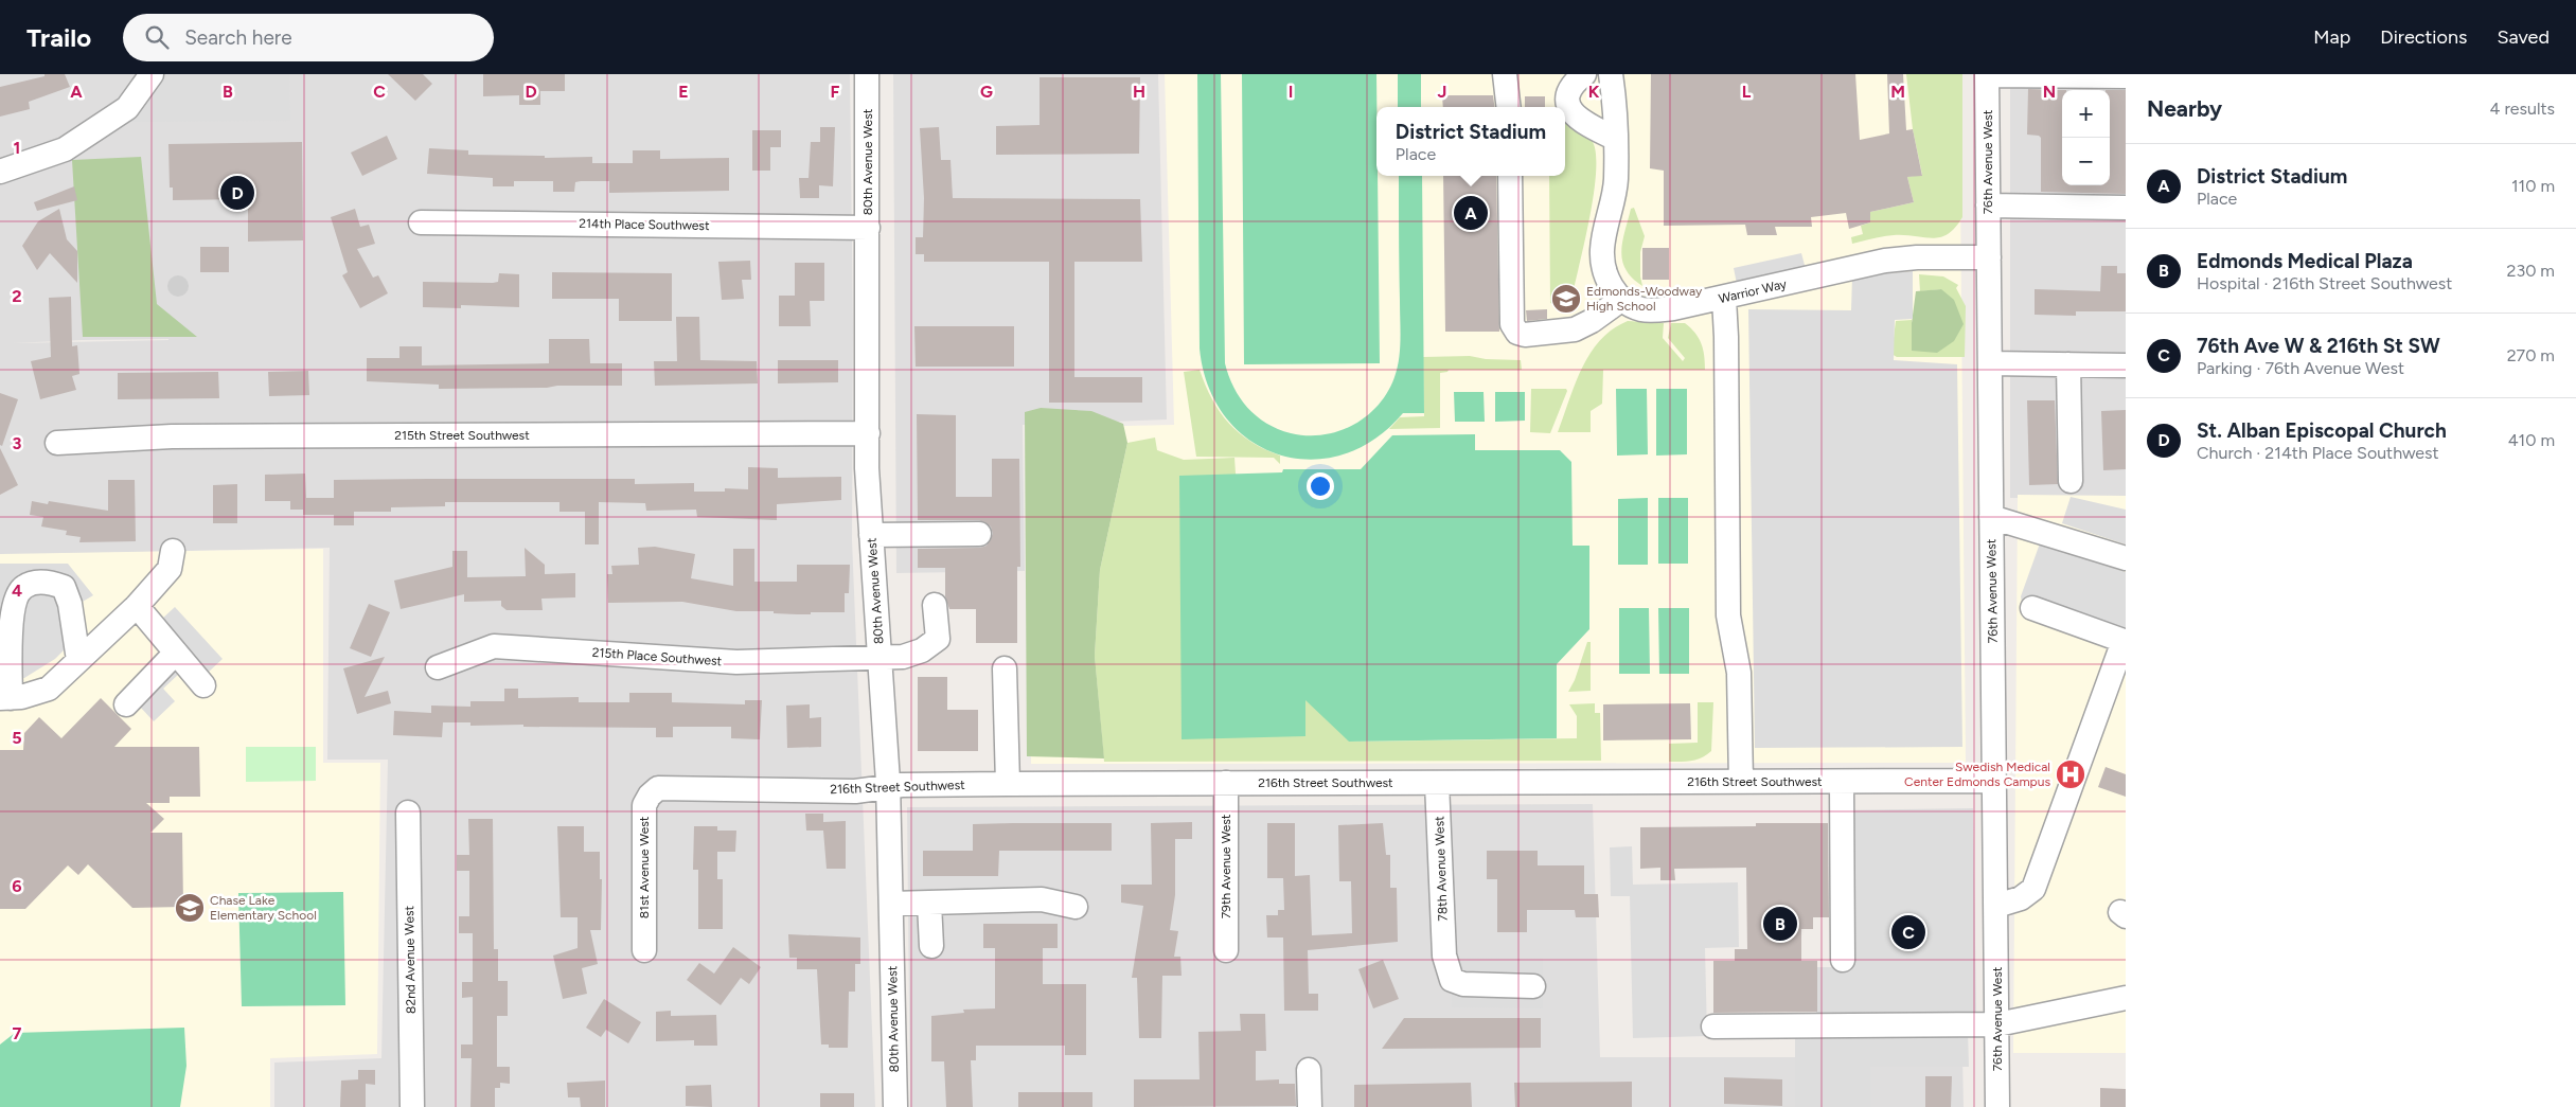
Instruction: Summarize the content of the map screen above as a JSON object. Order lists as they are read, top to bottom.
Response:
{
  "streets": {
    "street": [
      "80th Avenue West",
      "76th Avenue West",
      "214th Place Southwest",
      "Warrior Way",
      "215th Street Southwest",
      "215th Place Southwest",
      "216th Street Southwest",
      "79th Avenue West",
      "81st Avenue West",
      "78th Avenue West",
      "82nd Avenue West"
    ]
  },
  "crossings": [
    ["80th Avenue West", "214th Place Southwest"],
    ["80th Avenue West", "215th Street Southwest"],
    ["80th Avenue West", "215th Place Southwest"],
    ["80th Avenue West", "216th Street Southwest"],
    ["76th Avenue West", "Warrior Way"],
    ["76th Avenue West", "216th Street Southwest"],
    ["216th Street Southwest", "79th Avenue West"],
    ["216th Street Southwest", "81st Avenue West"],
    ["216th Street Southwest", "78th Avenue West"]
  ],
  "places": {
    "school or university": ["Edmonds-Woodway High School", "Chase Lake Elementary School"],
    "hospital": ["Swedish Medical Center Edmonds Campus"]
  },
  "page": {
    "header": "Trailo",
    "search": "Search here",
    "nav": ["Map", "Directions", "Saved"],
    "heading": ["Nearby", "4 results"],
    "map_buttons": ["+", "−"],
    "popup": ["District Stadium", "Place"],
    "list": [
      {
        "mark": "A",
        "name": "District Stadium",
        "note": "Place",
        "value": "110 m"
      },
      {
        "mark": "B",
        "name": "Edmonds Medical Plaza",
        "note": "Hospital · 216th Street Southwest",
        "value": "230 m"
      },
      {
        "mark": "C",
        "name": "76th Ave W & 216th St SW",
        "note": "Parking · 76th Avenue West",
        "value": "270 m"
      },
      {
        "mark": "D",
        "name": "St. Alban Episcopal Church",
        "note": "Church · 214th Place Southwest",
        "value": "410 m"
      }
    ],
    "pins": [
      "D",
      "A",
      "B",
      "C"
    ]
  },
  "grid": {
    "columns": [
      "A",
      "B",
      "C",
      "D",
      "E",
      "F",
      "G",
      "H",
      "I",
      "J",
      "K",
      "L",
      "M",
      "N"
    ],
    "rows": [
      "1",
      "2",
      "3",
      "4",
      "5",
      "6",
      "7"
    ]
  }
}
